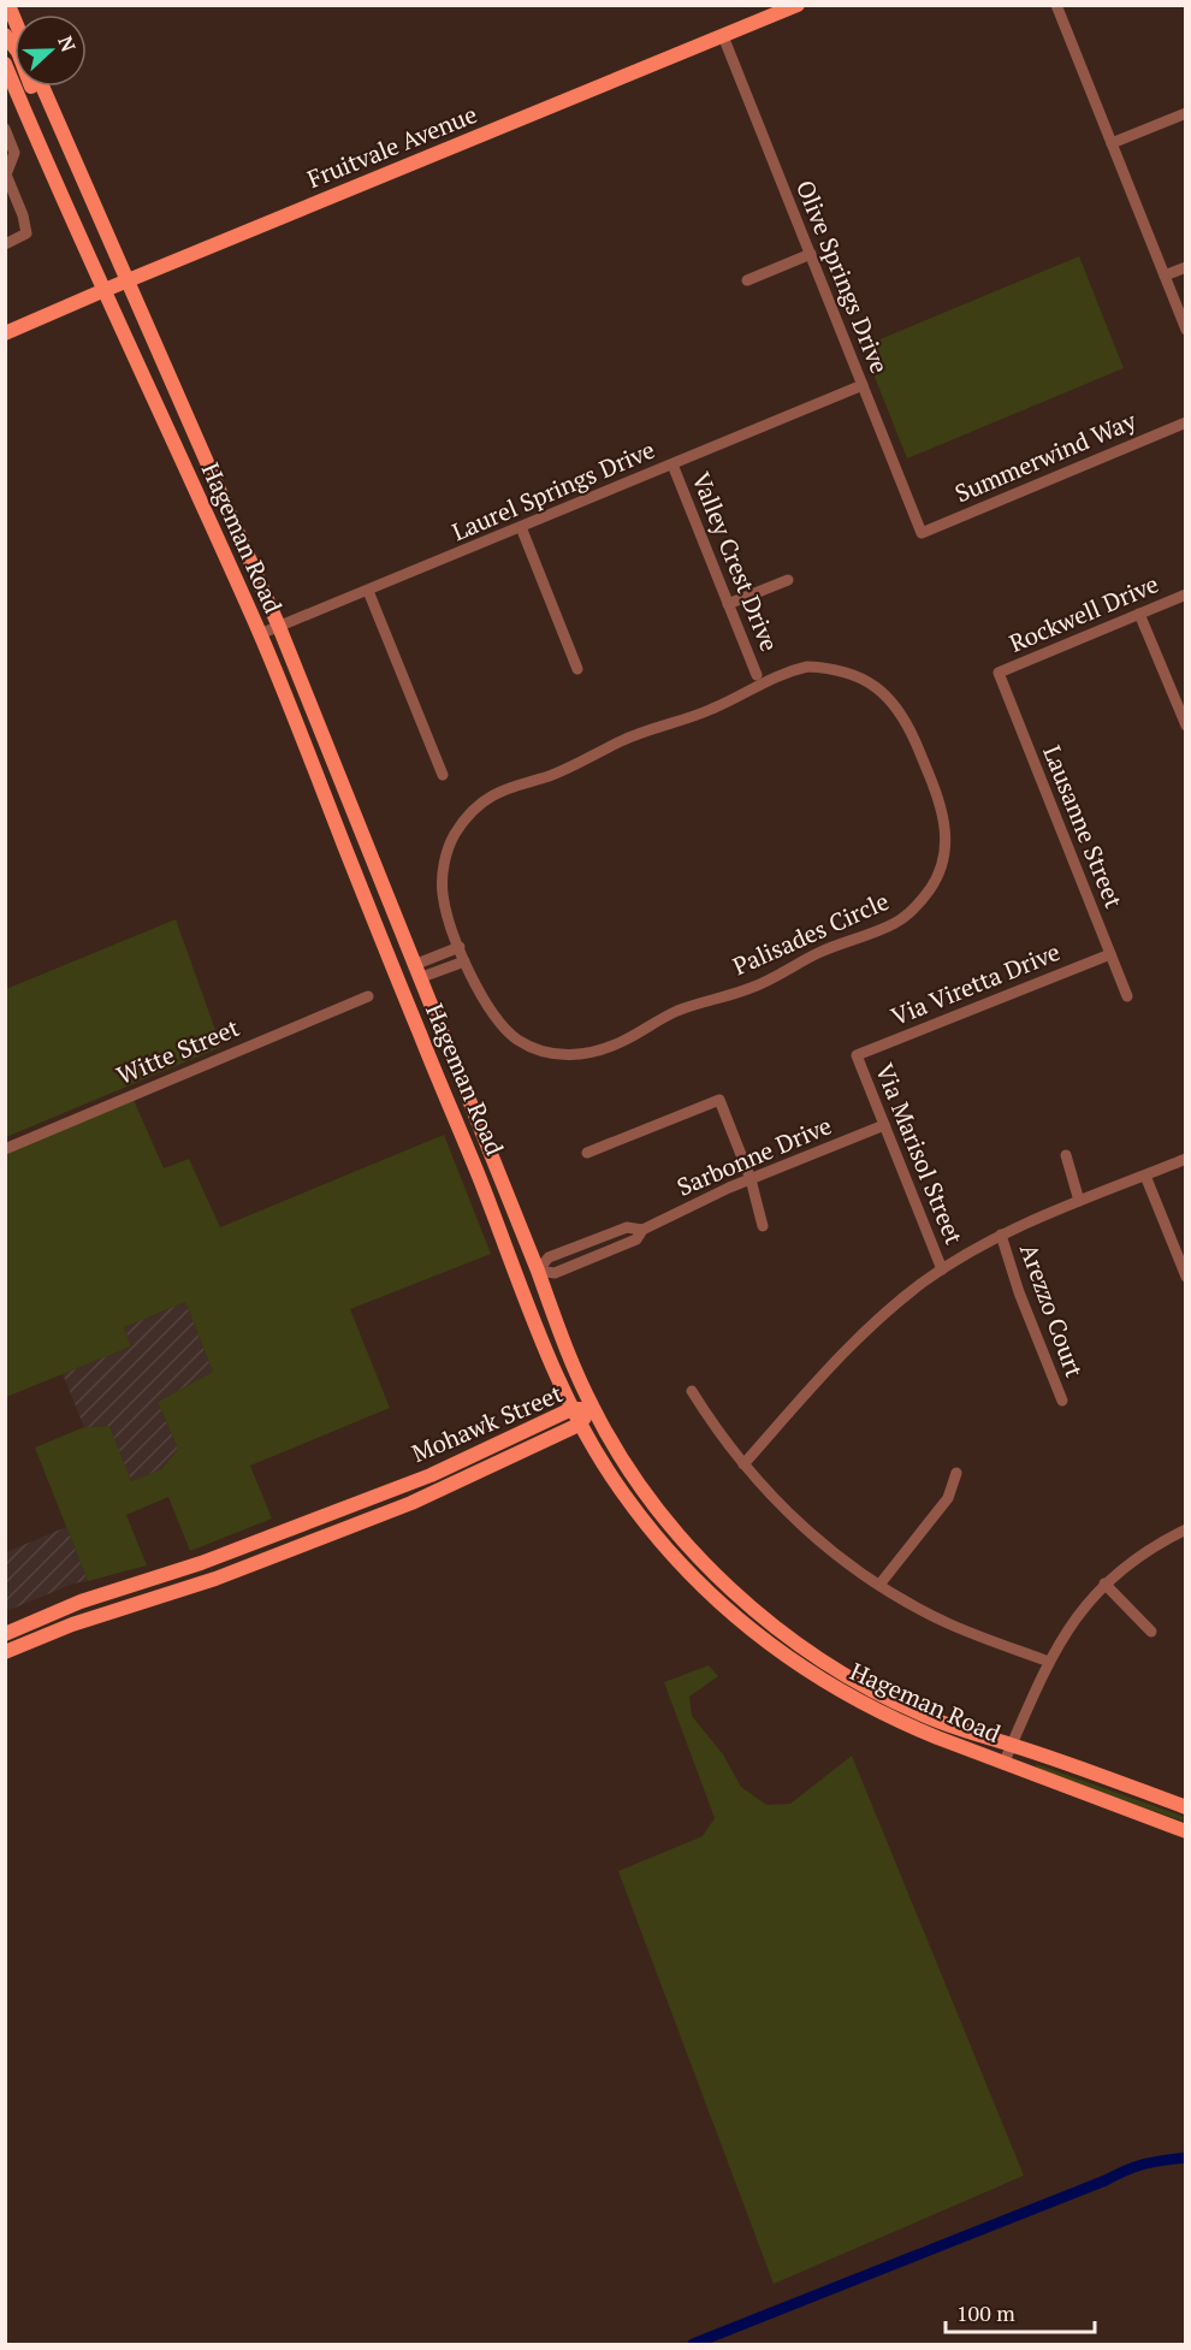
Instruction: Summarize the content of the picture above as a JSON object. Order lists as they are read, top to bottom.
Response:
{
  "streets": {
    "main road": ["Fruitvale Avenue", "Hageman Road", "Mohawk Street"],
    "street": [
      "Olive Springs Drive",
      "Summerwind Way",
      "Laurel Springs Drive",
      "Valley Crest Drive",
      "Rockwell Drive",
      "Lausanne Street",
      "Palisades Circle",
      "Via Viretta Drive",
      "Witte Street",
      "Via Marisol Street",
      "Sarbonne Drive",
      "Arezzo Court"
    ]
  },
  "crossings": [
    ["Fruitvale Avenue", "Olive Springs Drive"],
    ["Fruitvale Avenue", "Hageman Road"],
    ["Olive Springs Drive", "Summerwind Way"],
    ["Olive Springs Drive", "Laurel Springs Drive"],
    ["Laurel Springs Drive", "Hageman Road"],
    ["Laurel Springs Drive", "Valley Crest Drive"],
    ["Hageman Road", "Sarbonne Drive"],
    ["Hageman Road", "Mohawk Street"],
    ["Rockwell Drive", "Lausanne Street"],
    ["Lausanne Street", "Via Viretta Drive"],
    ["Via Viretta Drive", "Via Marisol Street"],
    ["Via Marisol Street", "Sarbonne Drive"]
  ],
  "scale_bar": "100 m",
  "north": "right"
}
